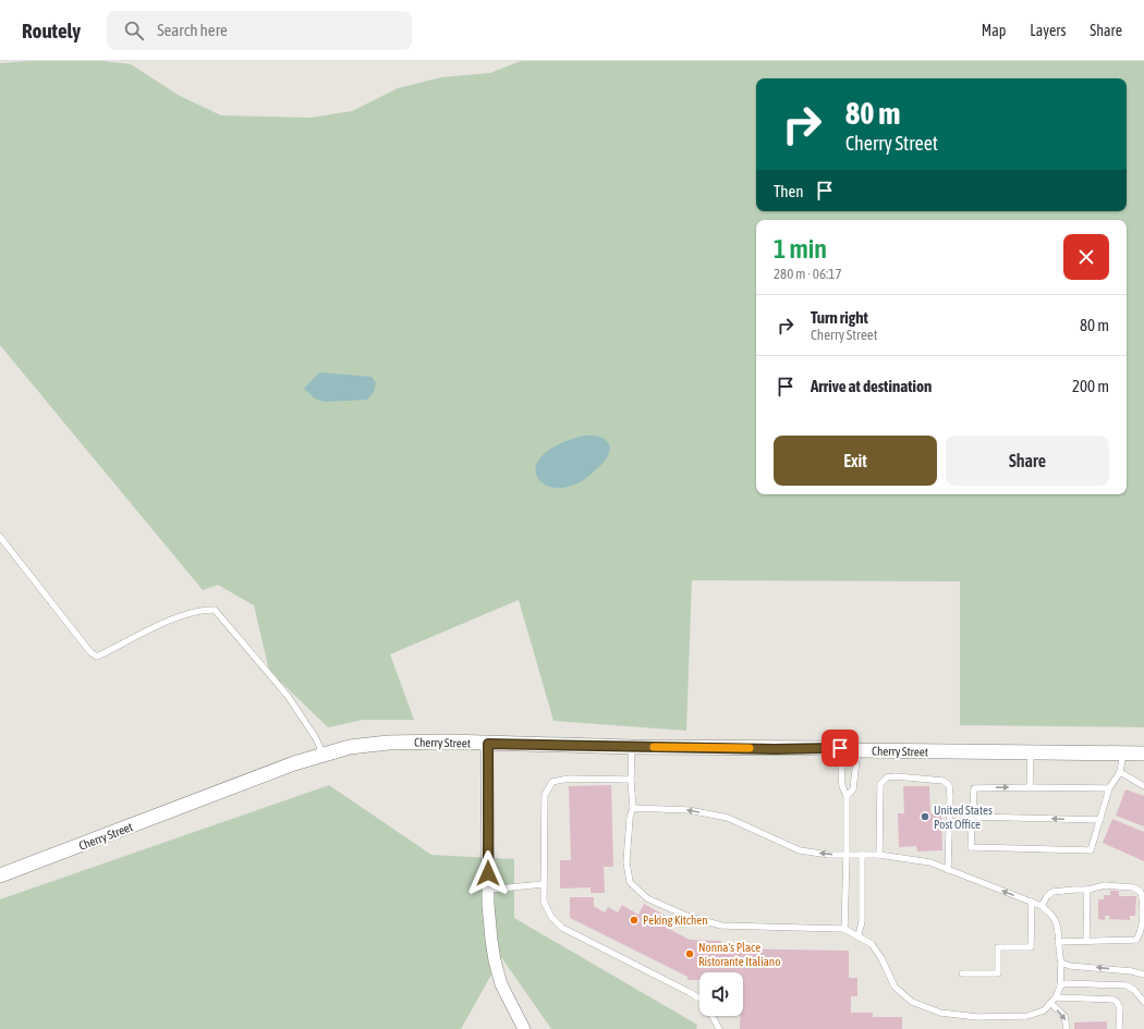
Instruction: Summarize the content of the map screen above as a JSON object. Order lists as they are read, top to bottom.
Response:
{
  "streets": {
    "street": ["Cherry Street"]
  },
  "places": ["United States Post Office", "Peking Kitchen", "Nonna's Place Ristorante Italiano"],
  "page": {
    "header": "Routely",
    "search": "Search here",
    "nav": ["Map", "Layers", "Share"],
    "turn": ["80 m", "Cherry Street"],
    "then": "Then",
    "heading": ["1 min", "280 m · 06:17"],
    "list": [
      {
        "name": "Turn right",
        "note": "Cherry Street",
        "value": "80 m"
      },
      {
        "name": "Arrive at destination",
        "value": "200 m"
      }
    ],
    "buttons": ["Exit", "Share"]
  }
}
